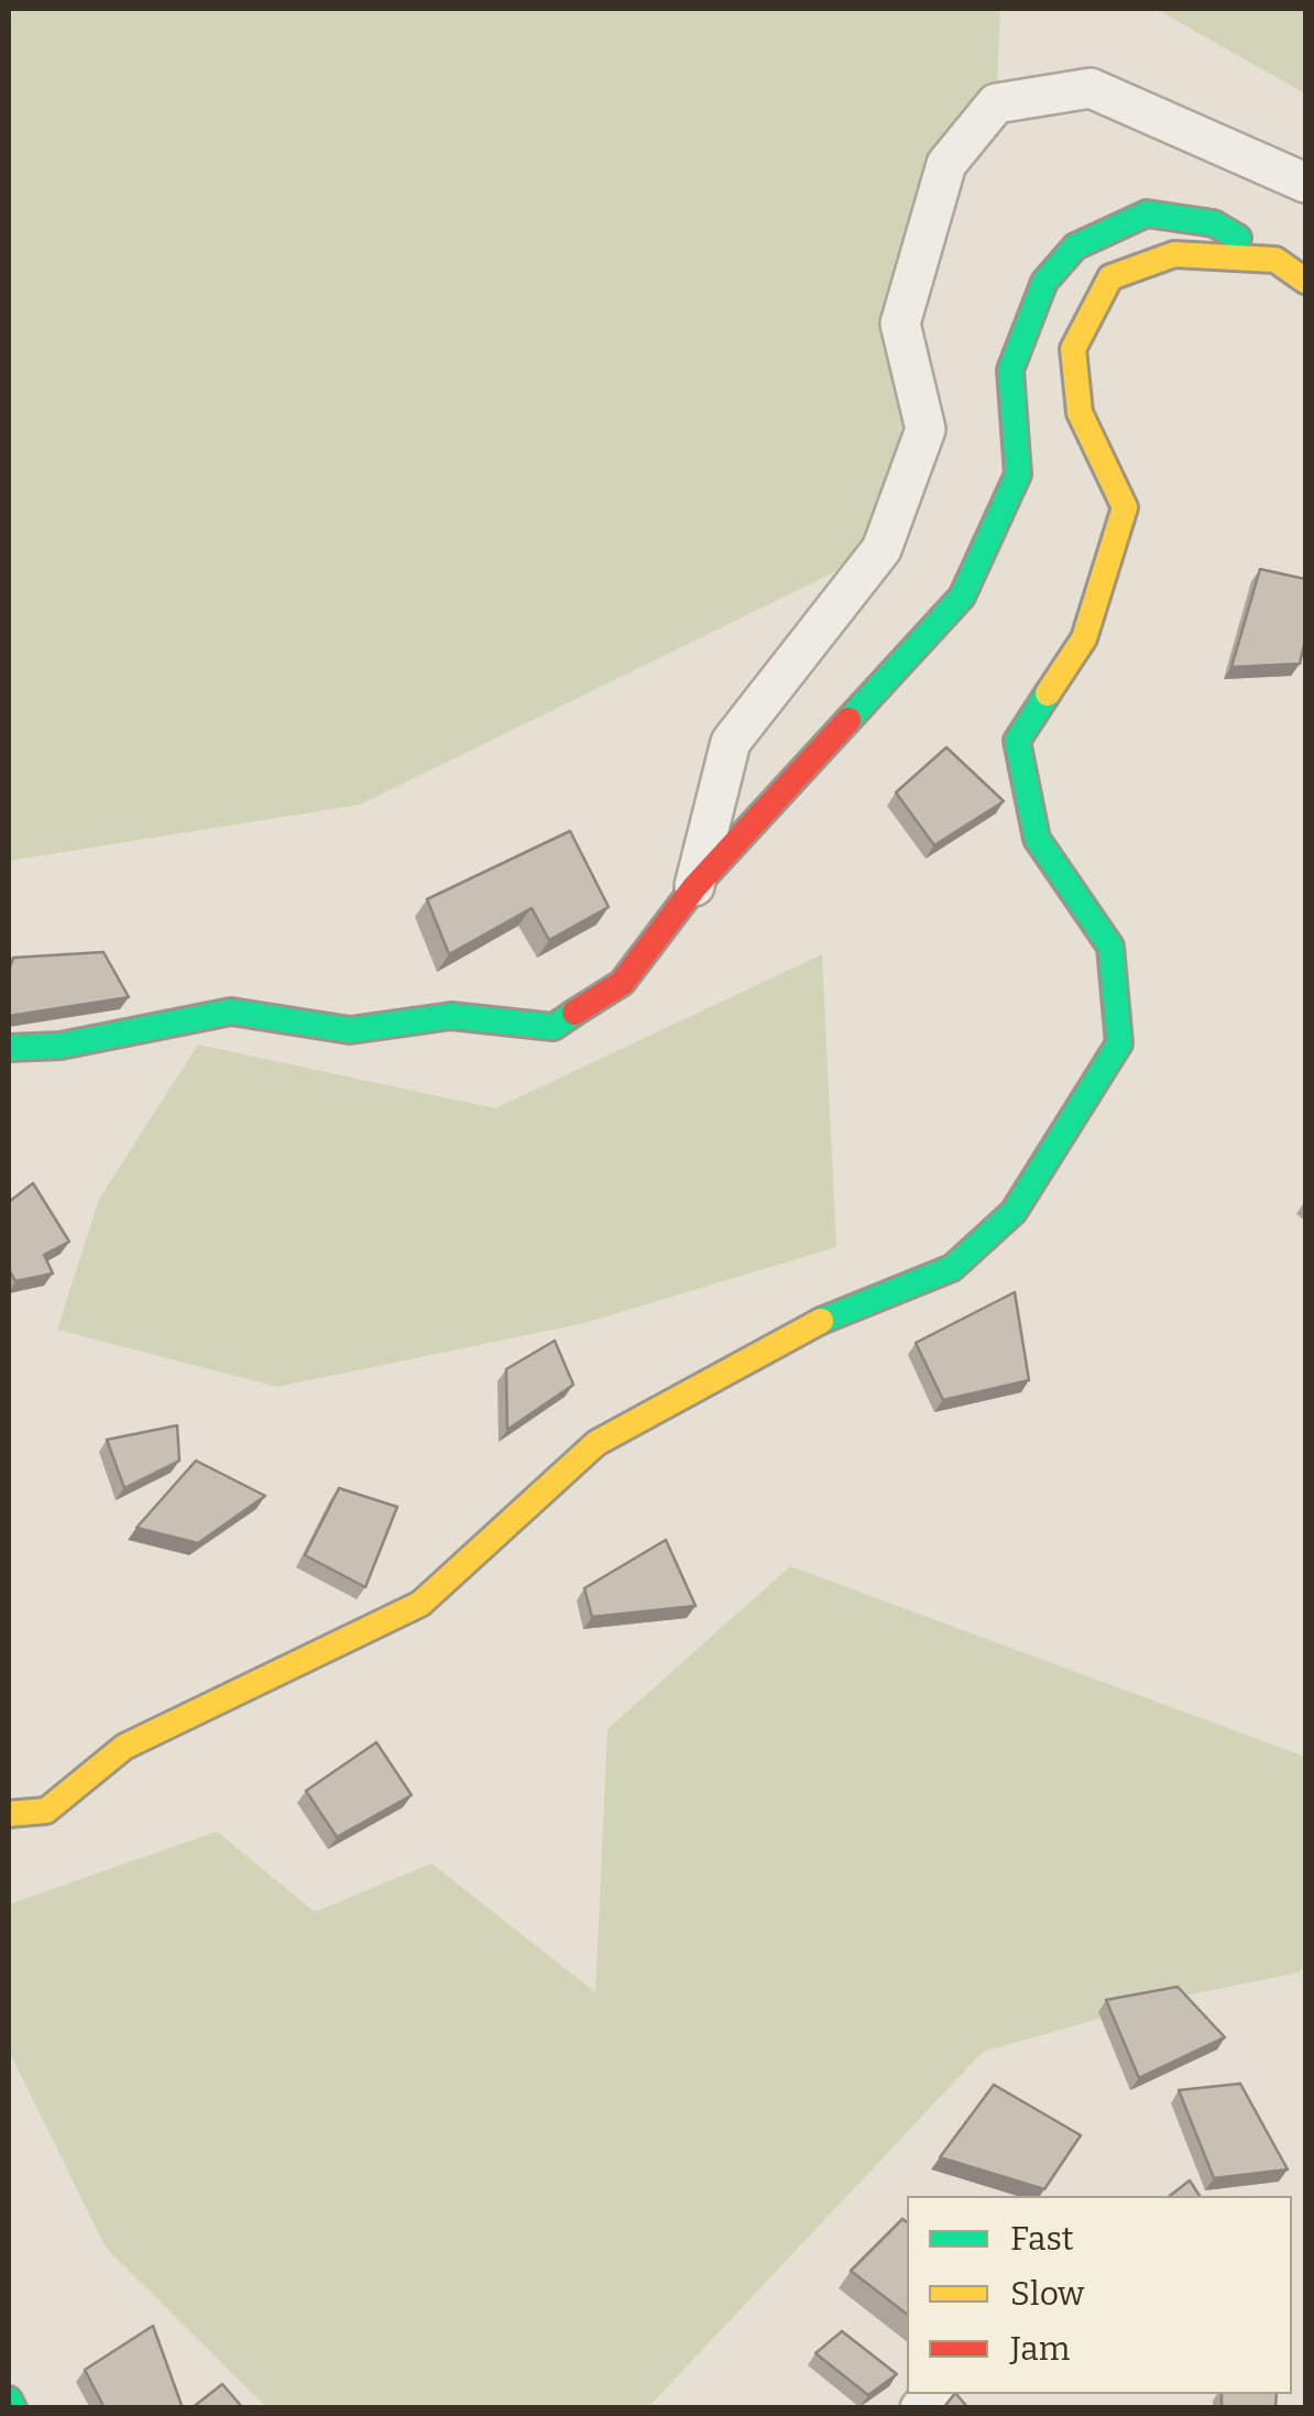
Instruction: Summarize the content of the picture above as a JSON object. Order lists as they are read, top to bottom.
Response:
{
  "legend": ["Fast", "Slow", "Jam"]
}
